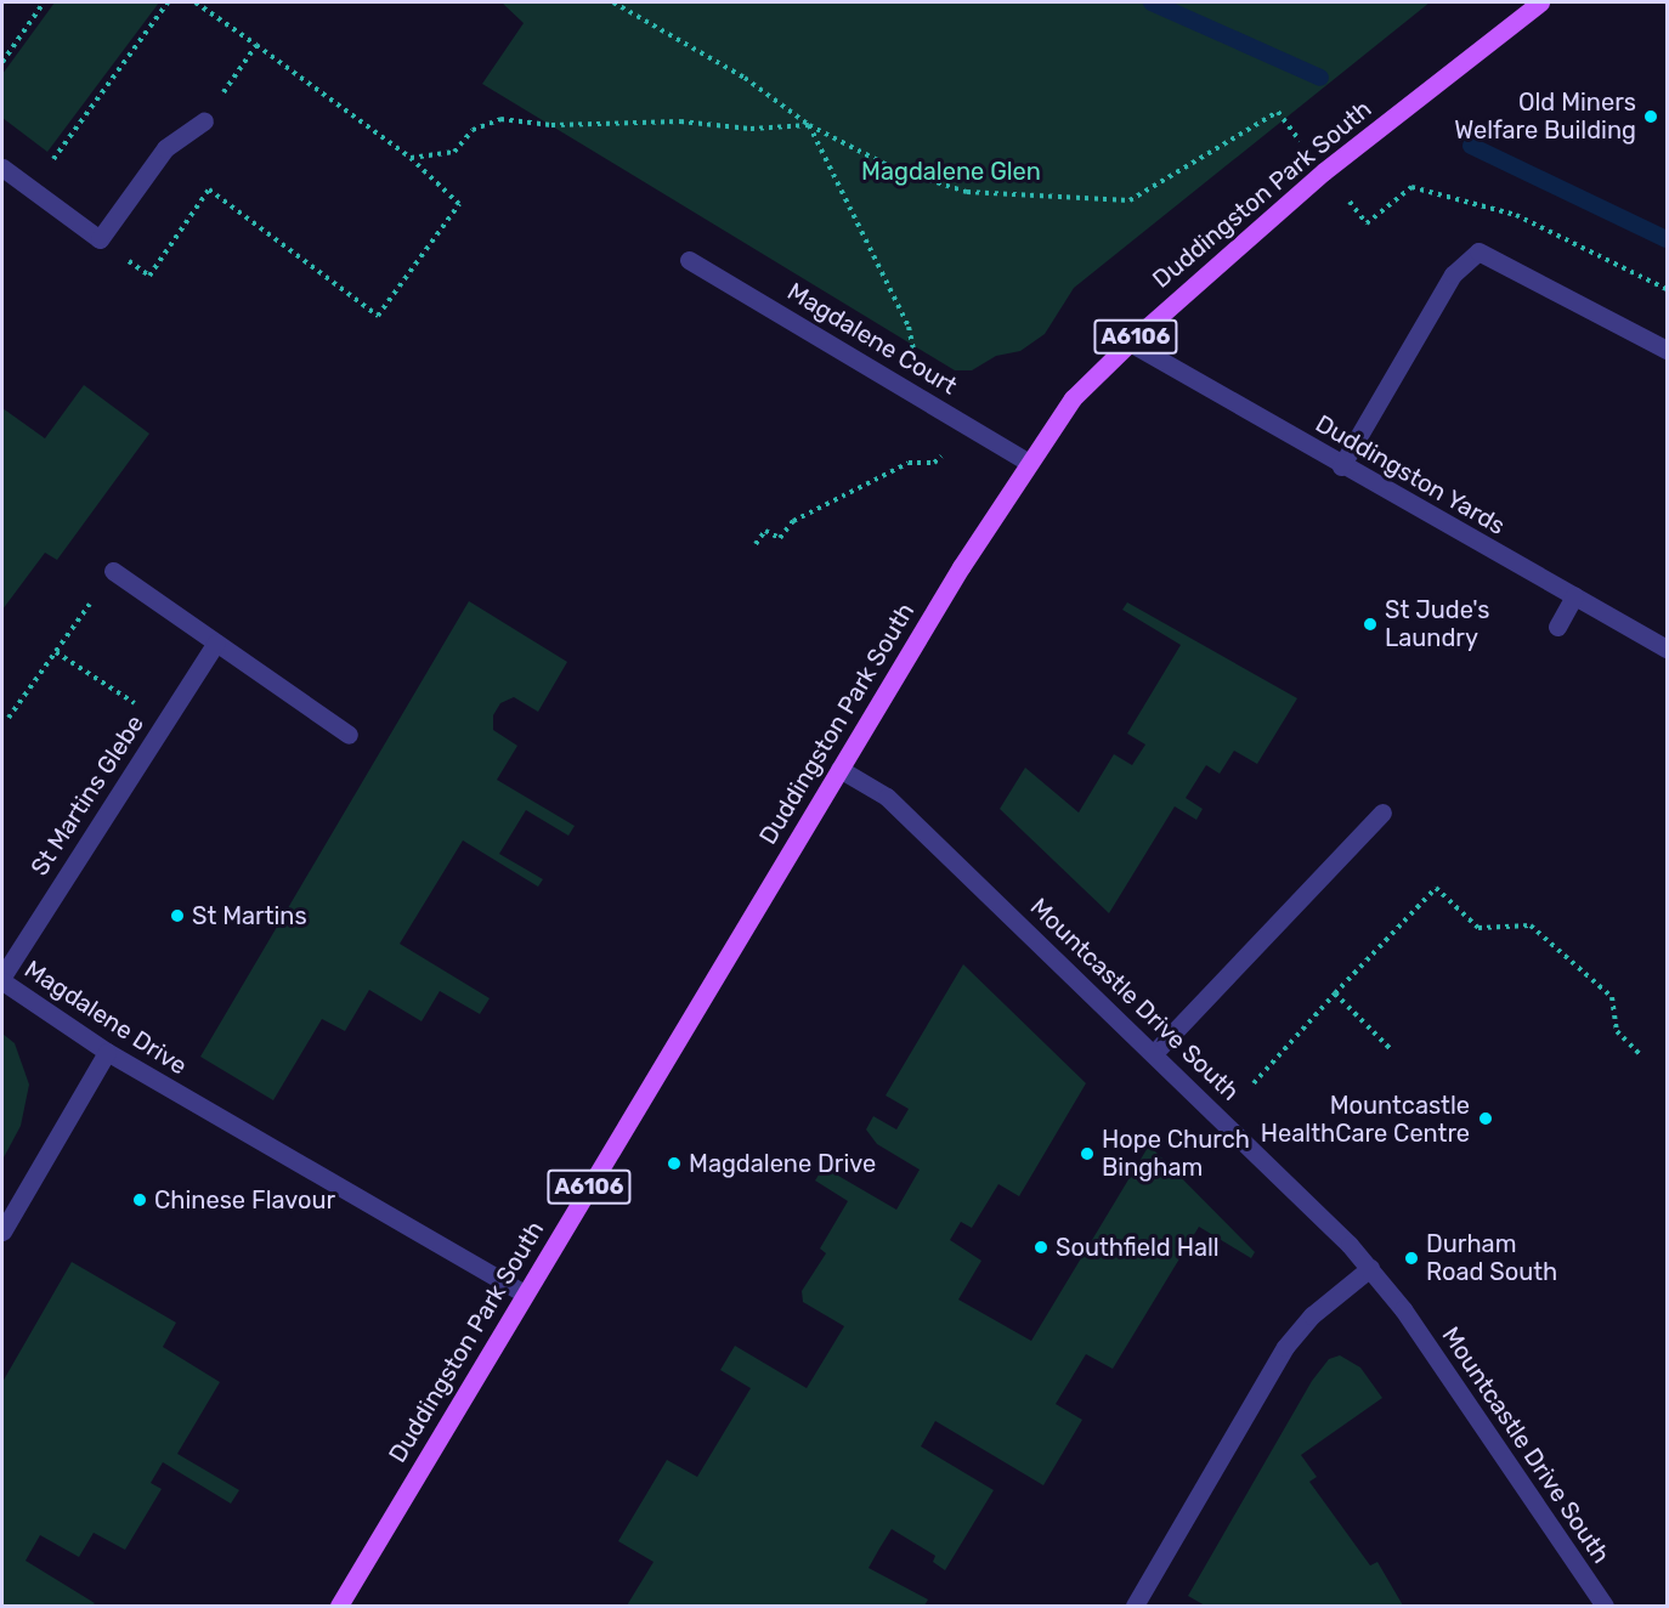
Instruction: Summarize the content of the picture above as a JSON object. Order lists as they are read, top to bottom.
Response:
{
  "streets": {
    "main road": ["Duddingston Park South", "A6106"],
    "street": [
      "Magdalene Court",
      "Duddingston Yards",
      "St Martins Glebe",
      "Mountcastle Drive South",
      "Magdalene Drive"
    ]
  },
  "crossings": [
    ["Duddingston Park South", "Magdalene Court"],
    ["Duddingston Park South", "Duddingston Yards"],
    ["Duddingston Park South", "Mountcastle Drive South"],
    ["Duddingston Park South", "Magdalene Drive"],
    ["St Martins Glebe", "Magdalene Drive"]
  ],
  "parks": ["Magdalene Glen"],
  "places": [
    "Old Miners Welfare Building",
    "St Jude's Laundry",
    "St Martins",
    "Mountcastle HealthCare Centre",
    "Hope Church Bingham",
    "Magdalene Drive",
    "Chinese Flavour",
    "Southfield Hall",
    "Durham Road South"
  ]
}
